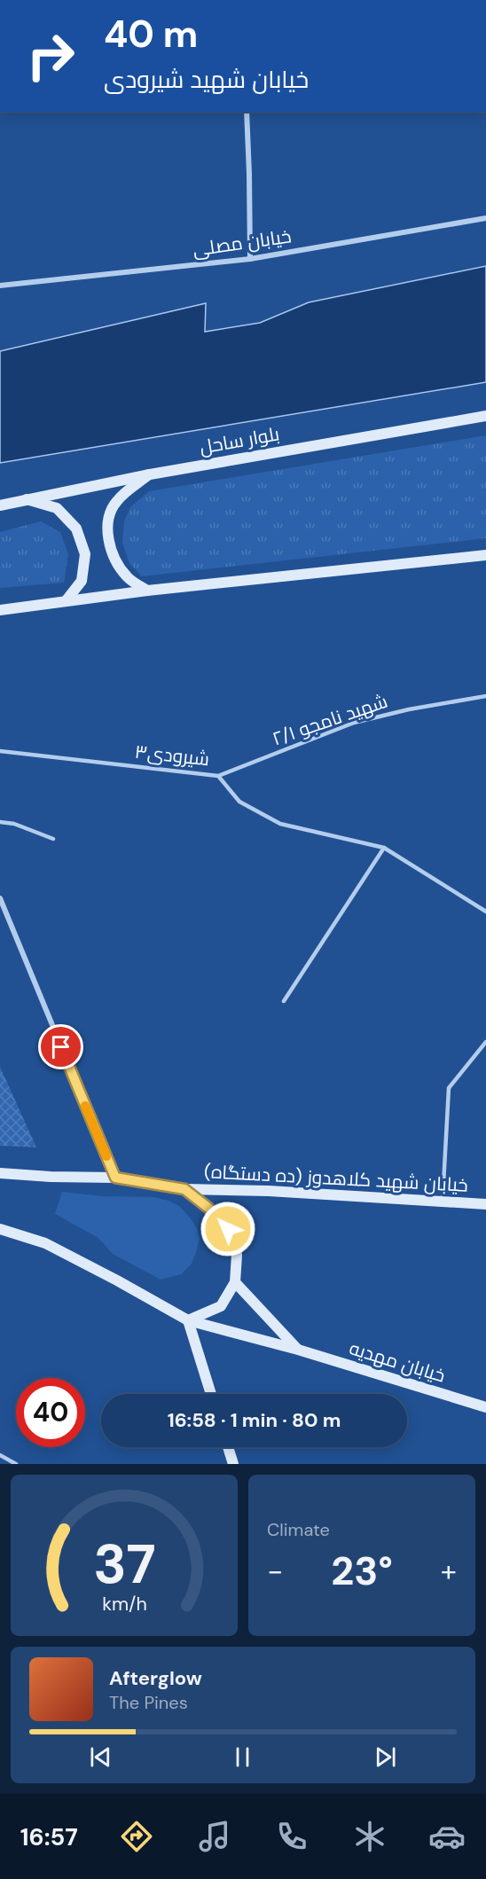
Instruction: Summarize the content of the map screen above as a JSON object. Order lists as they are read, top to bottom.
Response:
{
  "streets": {
    "street": [
      "خیابان مصلی",
      "بلوار ساحل",
      "خیابان شهید کلاهدوز (ده دستگاه)",
      "خیابان مهدیه"
    ],
    "lane": ["شهید نامجو ۲/۱", "شیرودی۳"]
  },
  "crossings": [
    ["شهید نامجو ۲/۱", "شیرودی۳"]
  ],
  "page": {
    "turn": ["40 m", "خیابان شهید شیرودی"],
    "limit": "40",
    "trip": "16:58 · 1 min · 80 m",
    "tile": "Climate",
    "heat": ["−", "23°", "+"],
    "song": ["Afterglow", "The Pines"],
    "tabs": "16:57",
    "gauge": ["37", "km/h"]
  }
}
